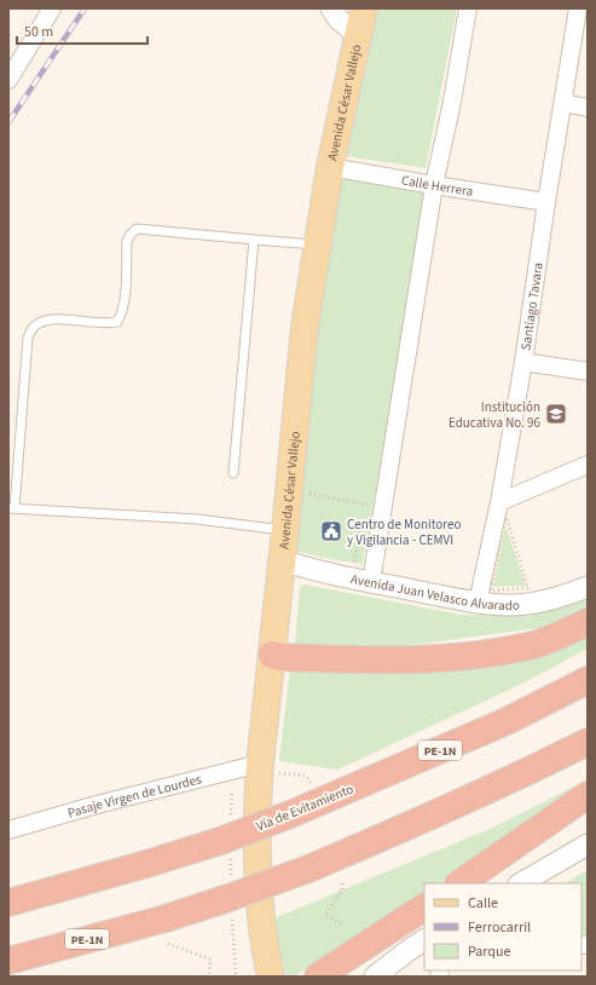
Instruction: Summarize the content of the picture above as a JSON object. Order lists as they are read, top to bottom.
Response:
{
  "streets": {
    "highway": ["PE-1N", "Vía de Evitamiento"],
    "main road": ["Avenida César Vallejo"],
    "street": [
      "Calle Herrera",
      "Santiago Tavara",
      "Avenida Juan Velasco Alvarado",
      "Pasaje Virgen de Lourdes"
    ]
  },
  "crossings": [
    ["Avenida César Vallejo", "Calle Herrera"],
    ["Avenida César Vallejo", "Avenida Juan Velasco Alvarado"],
    ["Avenida César Vallejo", "Pasaje Virgen de Lourdes"],
    ["Calle Herrera", "Santiago Tavara"],
    ["Santiago Tavara", "Avenida Juan Velasco Alvarado"]
  ],
  "places": {
    "school or university": ["Institución Educativa No. 96"],
    "public building": ["Centro de Monitoreo y Vigilancia - CEMVI"]
  },
  "legend": ["Calle", "Ferrocarril", "Parque"],
  "scale_bar": "50 m"
}
